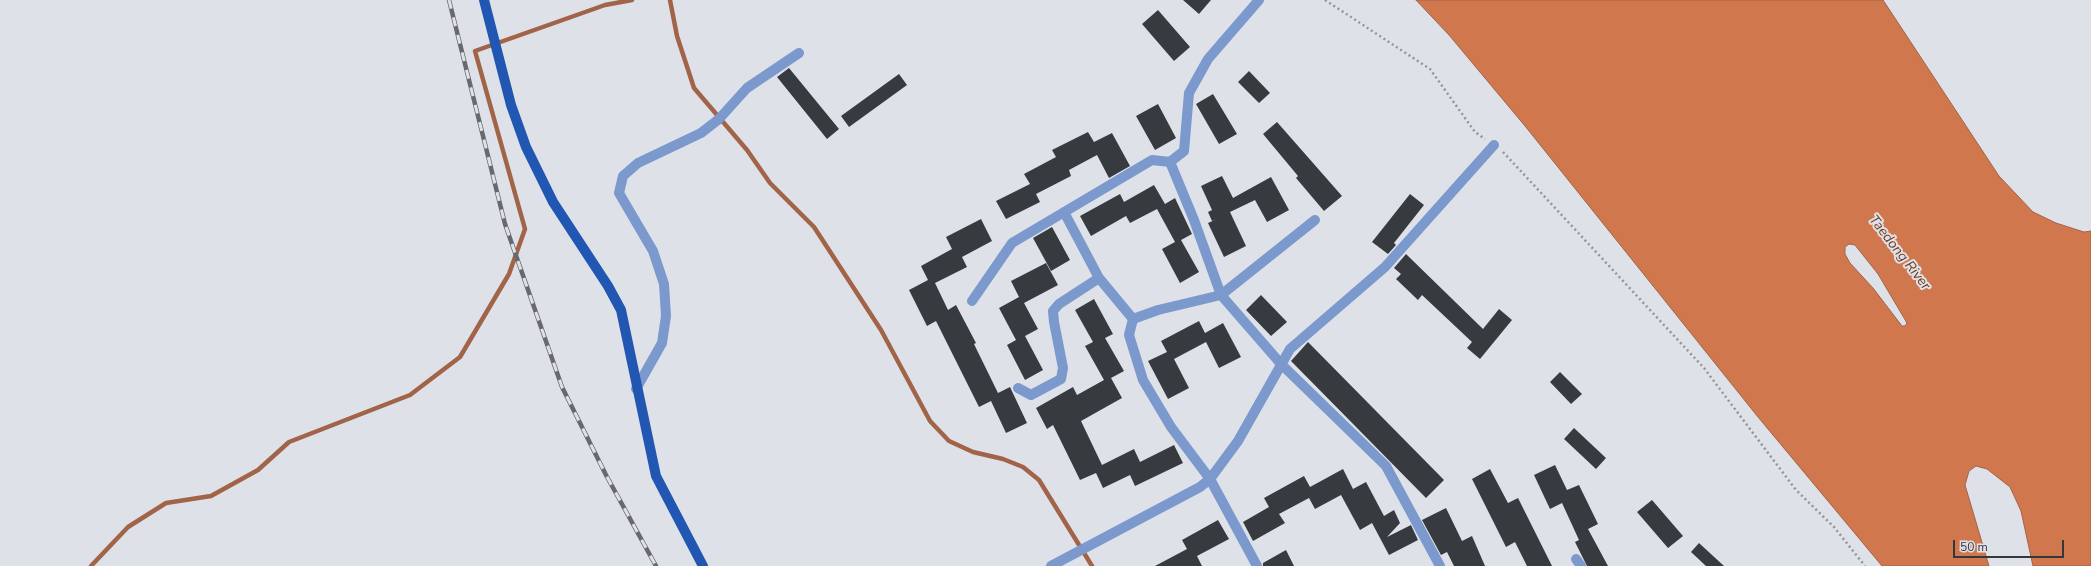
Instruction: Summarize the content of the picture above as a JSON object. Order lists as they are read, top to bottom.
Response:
{
  "water": ["Taedong River"],
  "scale_bar": "50 m"
}
